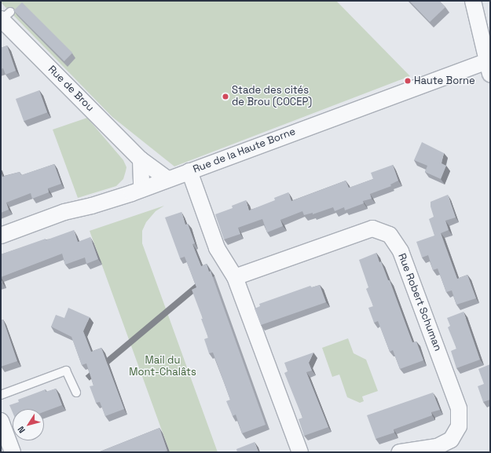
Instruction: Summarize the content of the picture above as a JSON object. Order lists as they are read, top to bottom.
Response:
{
  "streets": {
    "street": ["Rue de Brou", "Rue de la Haute Borne", "Rue Robert Schuman"]
  },
  "crossings": [
    ["Rue de Brou", "Rue de la Haute Borne"]
  ],
  "parks": ["Mail du Mont-Chalâts"],
  "places": ["Haute Borne", "Stade des cités de Brou (COCEP)"],
  "north": "bottom left"
}
